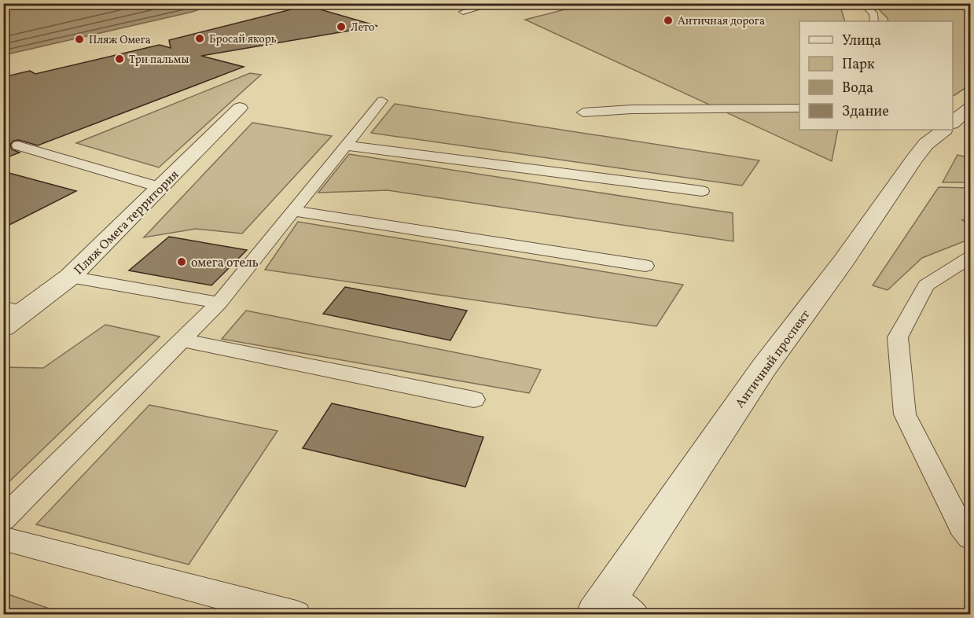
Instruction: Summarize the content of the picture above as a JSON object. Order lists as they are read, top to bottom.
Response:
{
  "streets": {
    "street": ["Пляж Омега территория", "Античный проспект"]
  },
  "places": [
    "Античная дорога",
    "Лето",
    "Бросай якорь",
    "Пляж Омега",
    "Три пальмы",
    "омега отель"
  ],
  "legend": [
    "Улица",
    "Парк",
    "Вода",
    "Здание"
  ]
}
